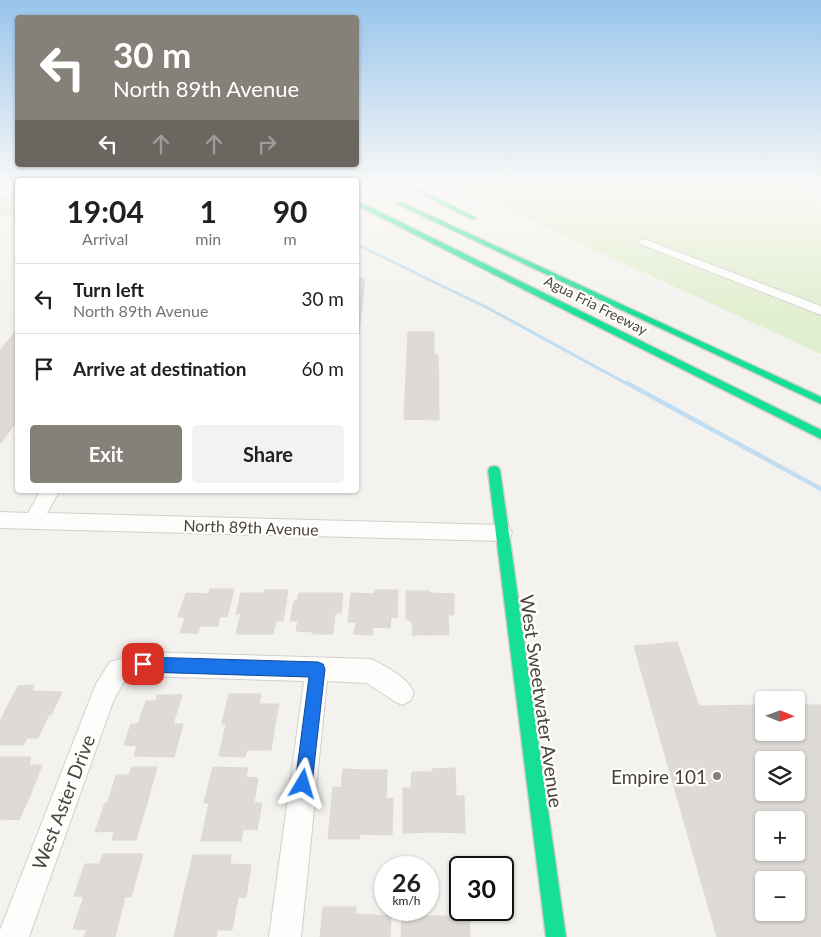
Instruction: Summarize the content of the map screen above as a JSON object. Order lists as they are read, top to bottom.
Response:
{
  "streets": {
    "main road": ["Agua Fria Freeway", "West Sweetwater Avenue"],
    "street": ["North 89th Avenue", "West Aster Drive"]
  },
  "crossings": [
    ["North 89th Avenue", "West Sweetwater Avenue"]
  ],
  "places": ["Empire 101"],
  "north": "right",
  "page": {
    "turn": ["30 m", "North 89th Avenue"],
    "eta": [
      "19:04",
      "Arrival",
      "1",
      "min",
      "90",
      "m"
    ],
    "list": [
      {
        "name": "Turn left",
        "note": "North 89th Avenue",
        "value": "30 m"
      },
      {
        "name": "Arrive at destination",
        "value": "60 m"
      }
    ],
    "buttons": ["Exit", "Share"],
    "map_buttons": ["+", "−"],
    "speed": "26 km/h",
    "limit": "30"
  }
}
